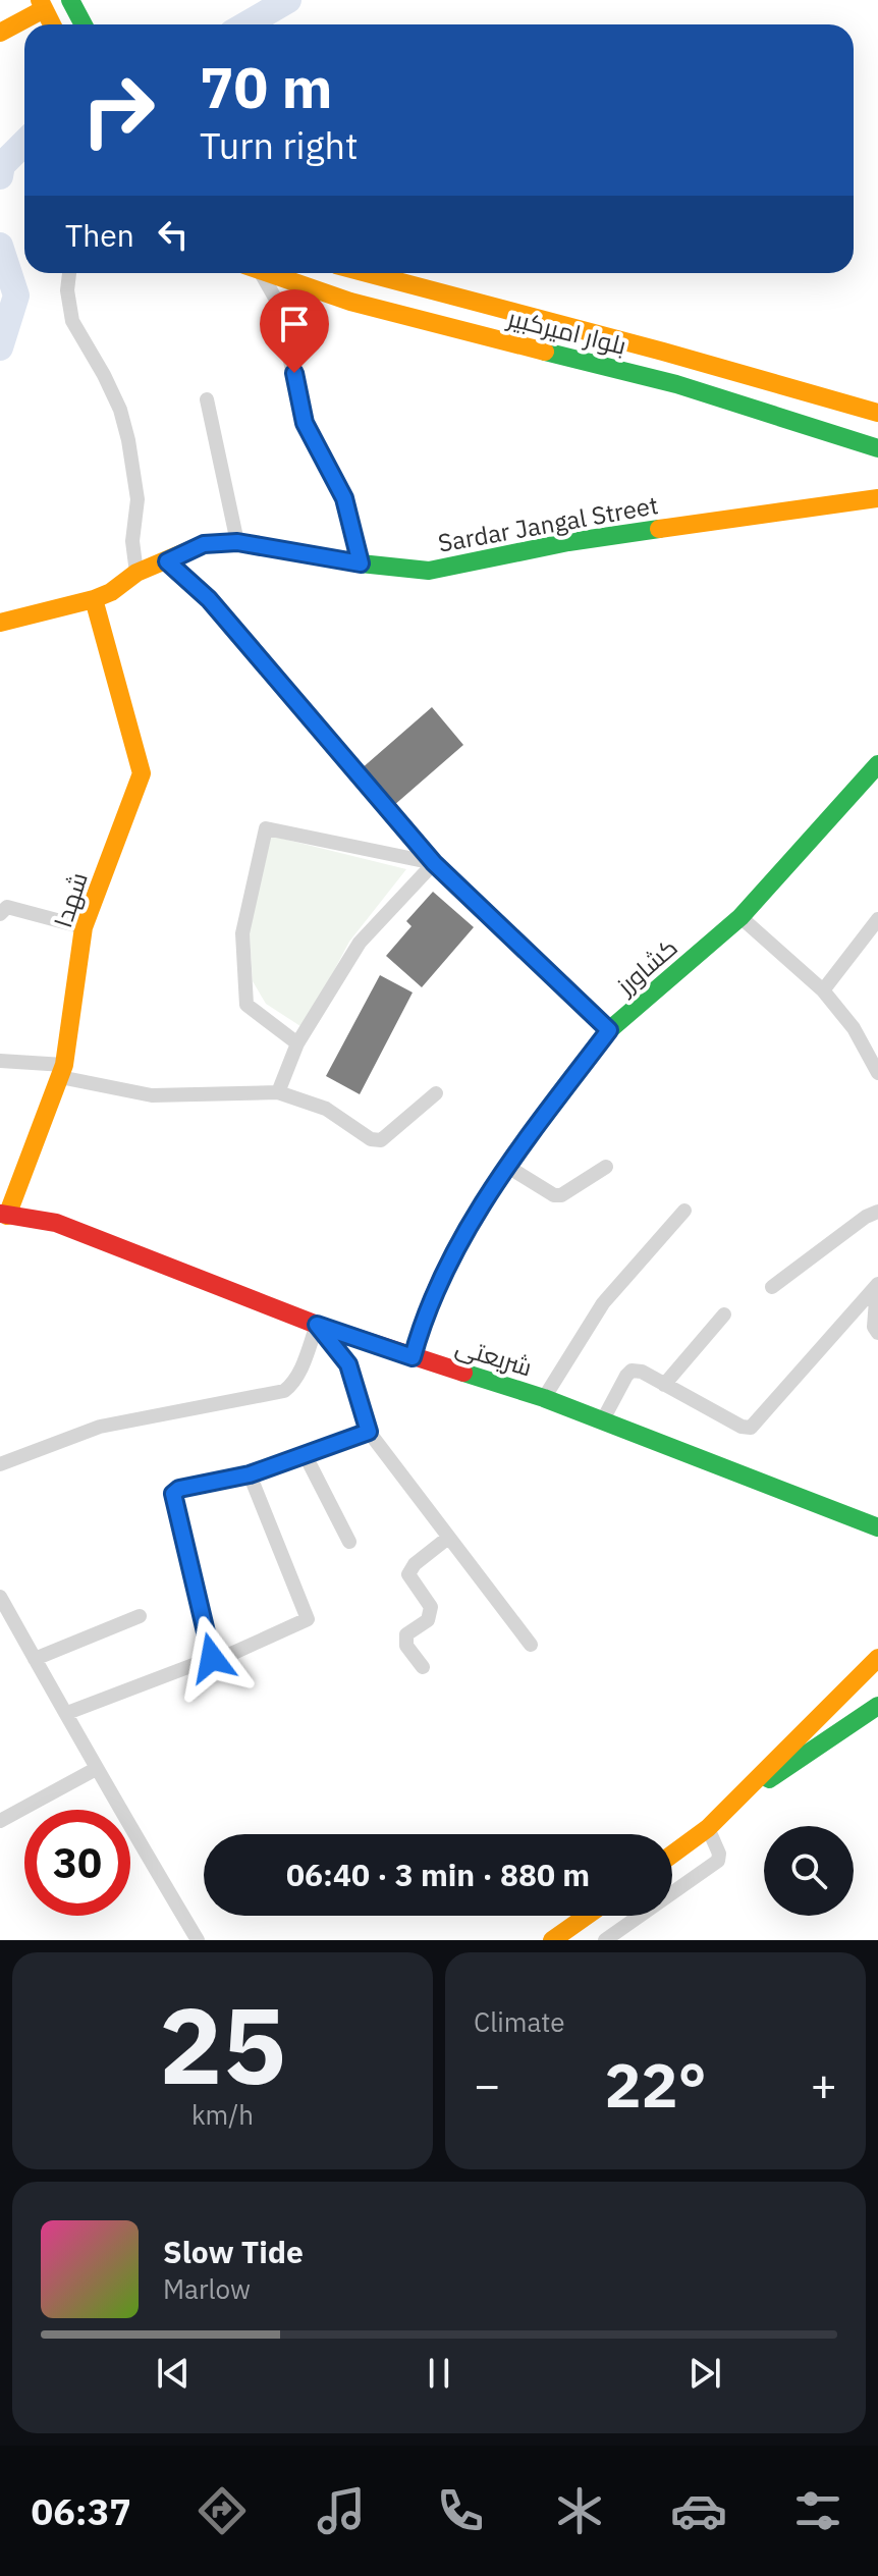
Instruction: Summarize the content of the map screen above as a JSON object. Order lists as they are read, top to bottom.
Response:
{
  "streets": {
    "main road": [
      "بلوار امیرکبیر",
      "Sardar Jangal Street",
      "شهدا",
      "کشاورز",
      "شریعتی"
    ]
  },
  "crossings": [
    ["Sardar Jangal Street", "شهدا"],
    ["شهدا", "شریعتی"],
    ["کشاورز", "شریعتی"]
  ],
  "page": {
    "turn": ["70 m", "Turn right"],
    "then": "Then",
    "limit": "30",
    "trip": "06:40 · 3 min · 880 m",
    "tile": [
      ["25", "km/h"],
      "Climate"
    ],
    "heat": ["−", "22°", "+"],
    "song": ["Slow Tide", "Marlow"],
    "tabs": "06:37"
  }
}
